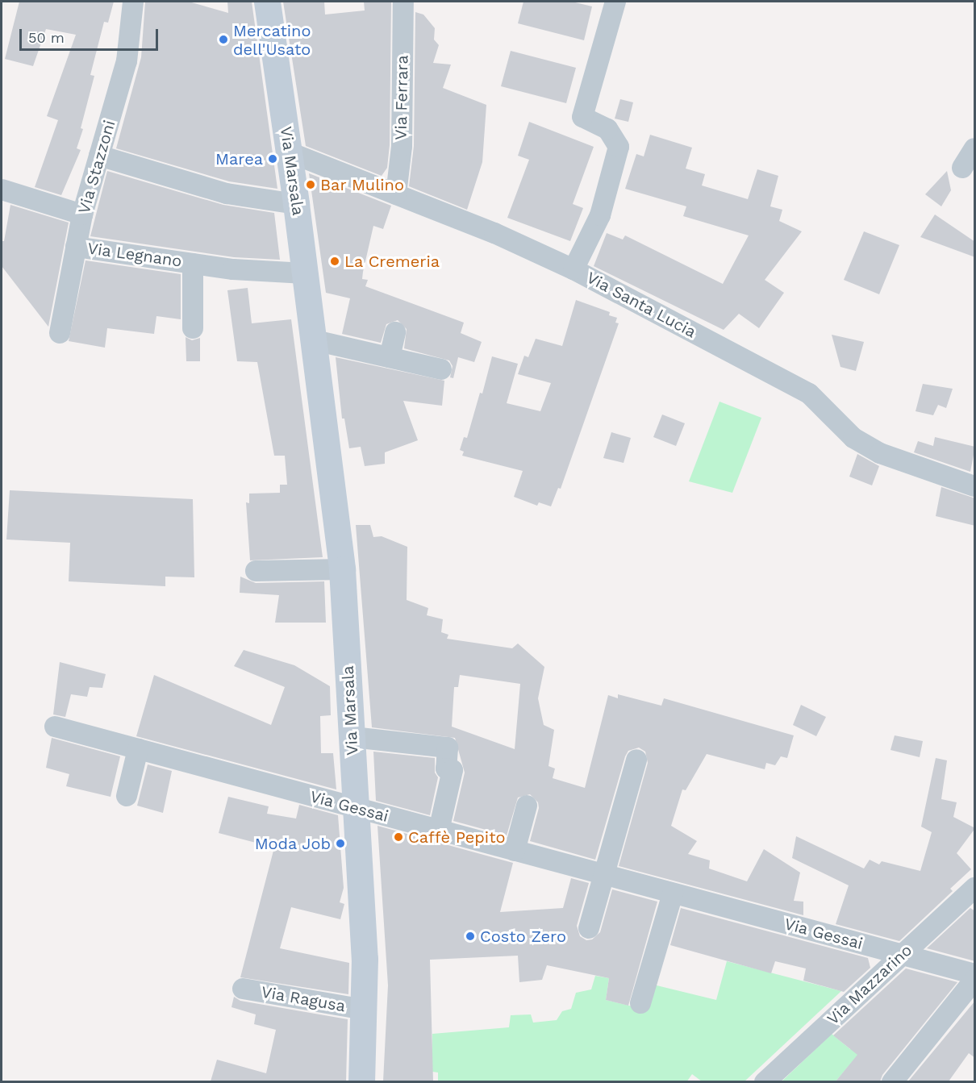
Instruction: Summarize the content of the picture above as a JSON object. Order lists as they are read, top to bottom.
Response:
{
  "streets": {
    "main road": ["Via Marsala"],
    "street": [
      "Via Ferrara",
      "Via Stazzoni",
      "Via Legnano",
      "Via Santa Lucia",
      "Via Gessai",
      "Via Mazzarino",
      "Via Ragusa"
    ]
  },
  "crossings": [
    ["Via Ferrara", "Via Santa Lucia"],
    ["Via Stazzoni", "Via Legnano"],
    ["Via Marsala", "Via Legnano"],
    ["Via Marsala", "Via Santa Lucia"],
    ["Via Marsala", "Via Gessai"],
    ["Via Marsala", "Via Ragusa"],
    ["Via Gessai", "Via Mazzarino"]
  ],
  "places": [
    "Mercatino dell'Usato",
    "Marea",
    "Bar Mulino",
    "La Cremeria",
    "Caffè Pepito",
    "Moda Job",
    "Costo Zero"
  ],
  "scale_bar": "50 m"
}
